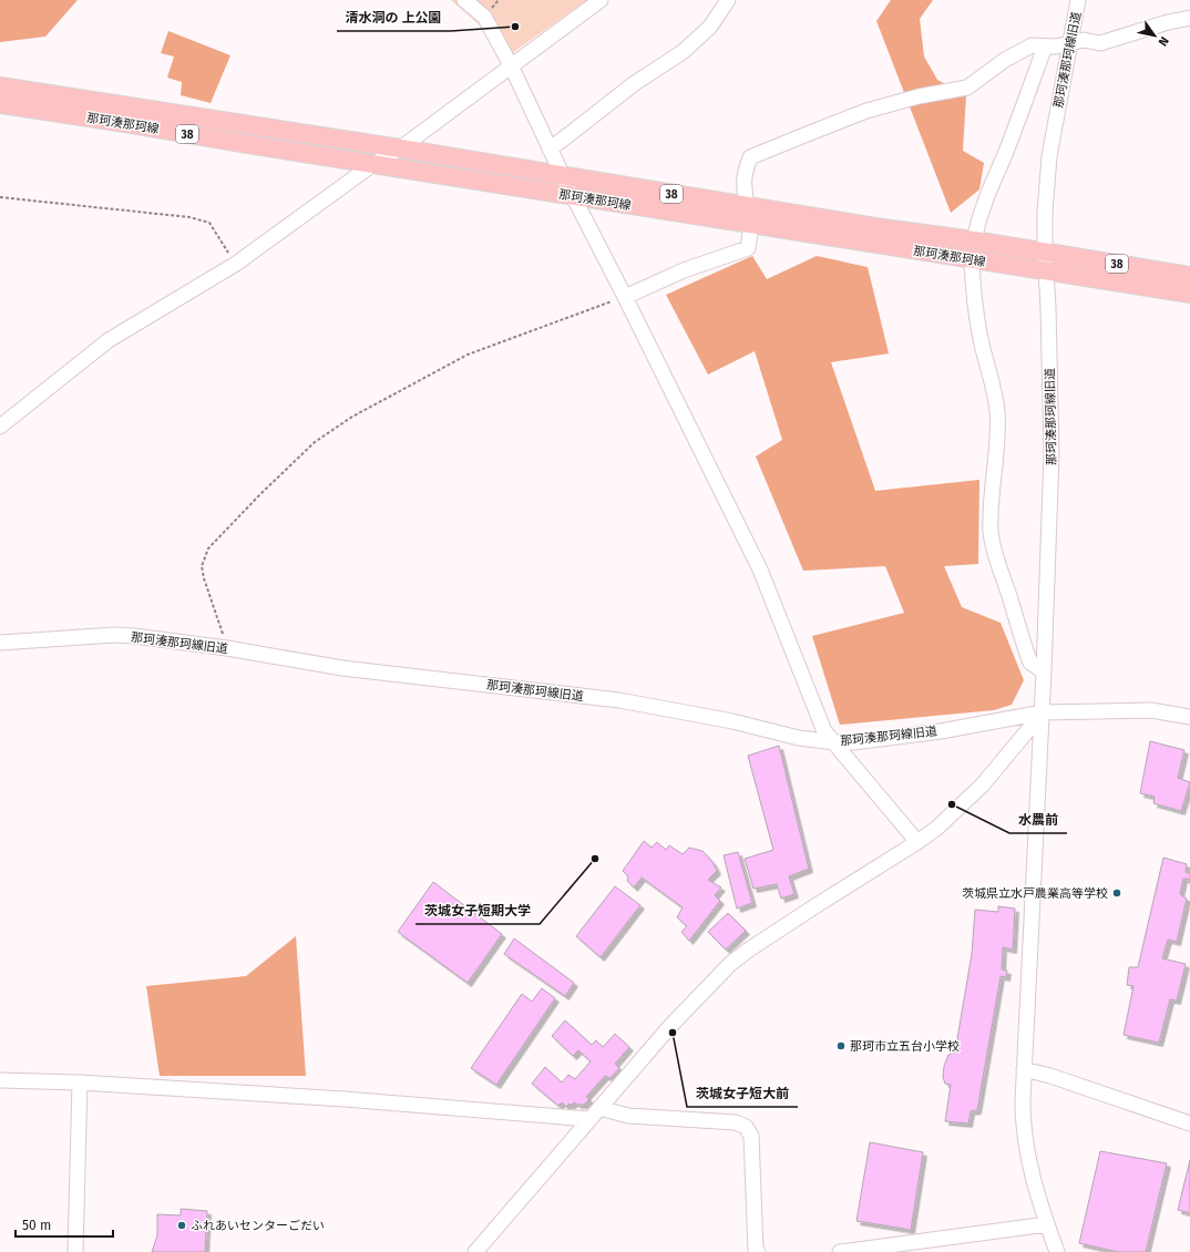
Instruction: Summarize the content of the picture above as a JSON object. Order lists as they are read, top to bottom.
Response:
{
  "streets": {
    "main road": ["那珂湊那珂線", "38"],
    "street": ["那珂湊那珂線旧道"]
  },
  "crossings": [
    ["那珂湊那珂線旧道", "那珂湊那珂線"]
  ],
  "places": [
    "清水洞の 上公園",
    "水農前",
    "茨城女子短期大学",
    "茨城県立水戸農業高等学校",
    "茨城女子短大前",
    "那珂市立五台小学校",
    "ふれあいセンターごだい"
  ],
  "scale_bar": "50 m",
  "north": "bottom right"
}
